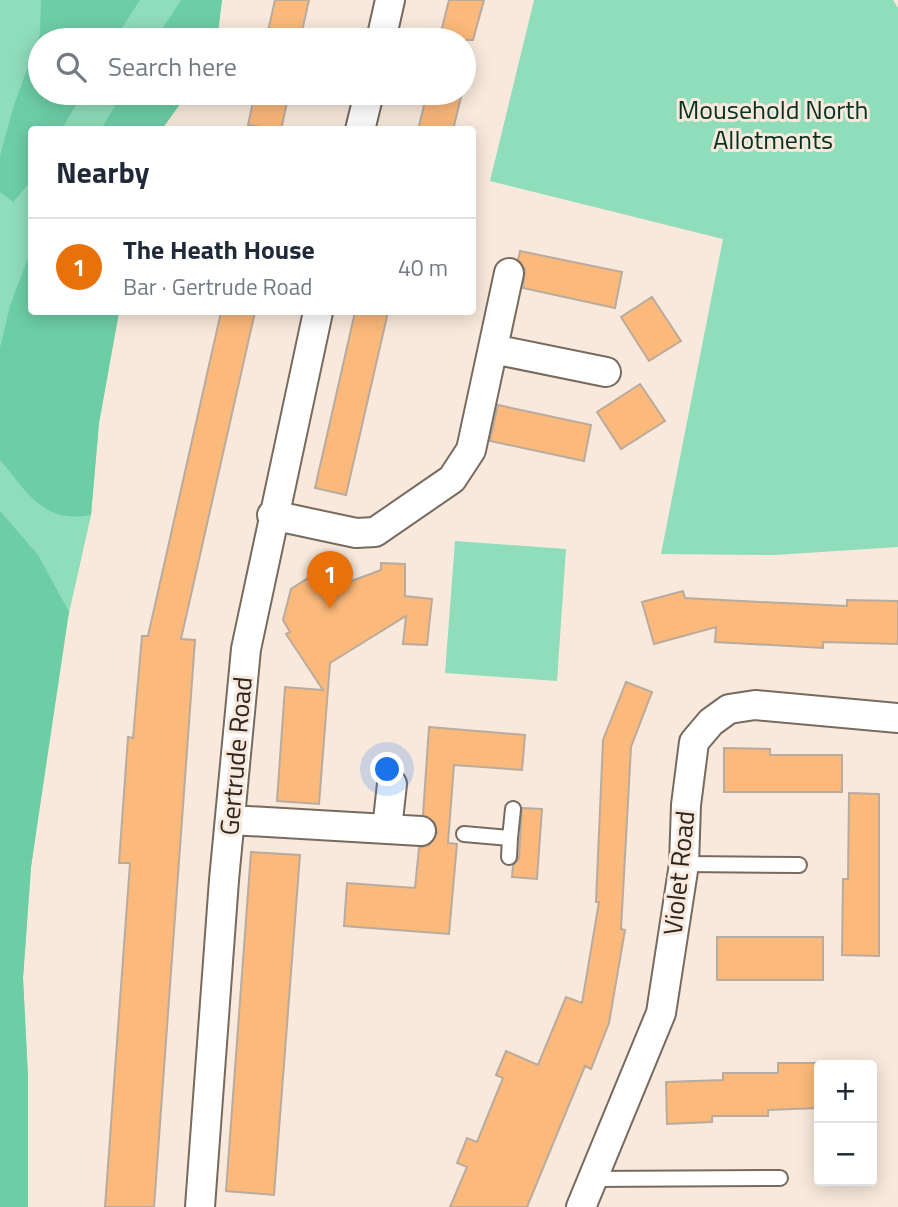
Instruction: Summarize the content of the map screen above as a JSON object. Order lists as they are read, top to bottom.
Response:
{
  "streets": {
    "street": ["Gertrude Road", "Violet Road"]
  },
  "parks": ["Mousehold North Allotments"],
  "page": {
    "search": "Search here",
    "heading": "Nearby",
    "list": [
      {
        "mark": "1",
        "name": "The Heath House",
        "note": "Bar · Gertrude Road",
        "value": "40 m"
      }
    ],
    "pins": "1",
    "map_buttons": ["+", "−"]
  }
}
